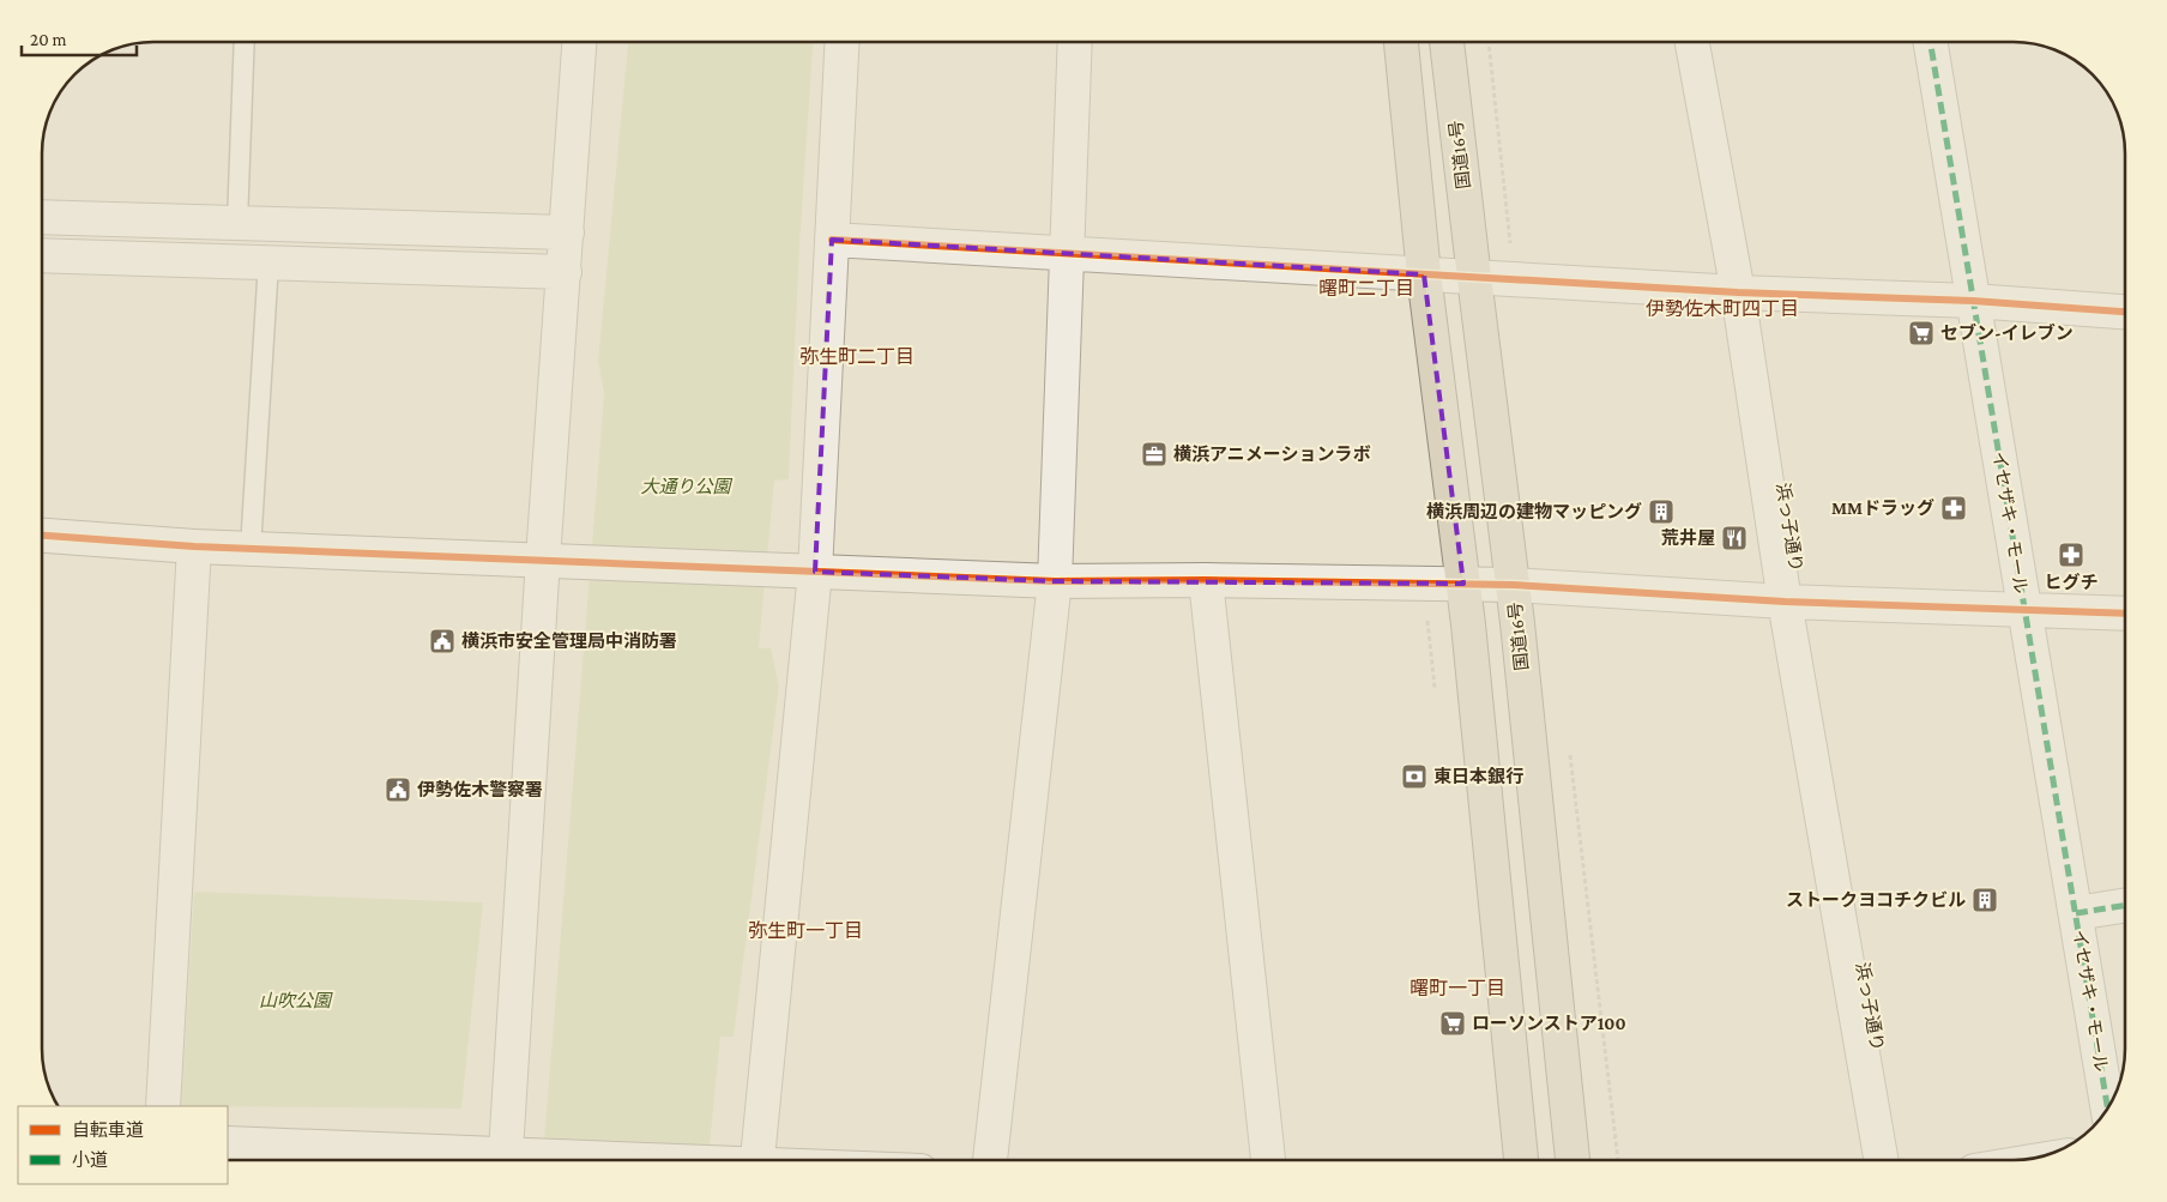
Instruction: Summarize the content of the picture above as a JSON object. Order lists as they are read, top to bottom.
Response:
{
  "streets": {
    "highway": ["国道16号"],
    "street": ["イセザキ・モール", "浜っ子通り"]
  },
  "districts": [
    "曙町二丁目",
    "伊勢佐木町四丁目",
    "弥生町二丁目",
    "弥生町一丁目",
    "曙町一丁目"
  ],
  "parks": ["大通り公園", "山吹公園"],
  "places": {
    "supermarket": ["セブン-イレブン", "ローソンストア100"],
    "office": ["横浜アニメーションラボ"],
    "pharmacy": ["MMドラッグ", "ヒグチ"],
    "building": ["横浜周辺の建物マッピング", "ストークヨコチクビル"],
    "restaurant": ["荒井屋"],
    "public building": ["横浜市安全管理局中消防署", "伊勢佐木警察署"],
    "bank": ["東日本銀行"]
  },
  "legend": ["自転車道", "小道"],
  "scale_bar": "20 m"
}
